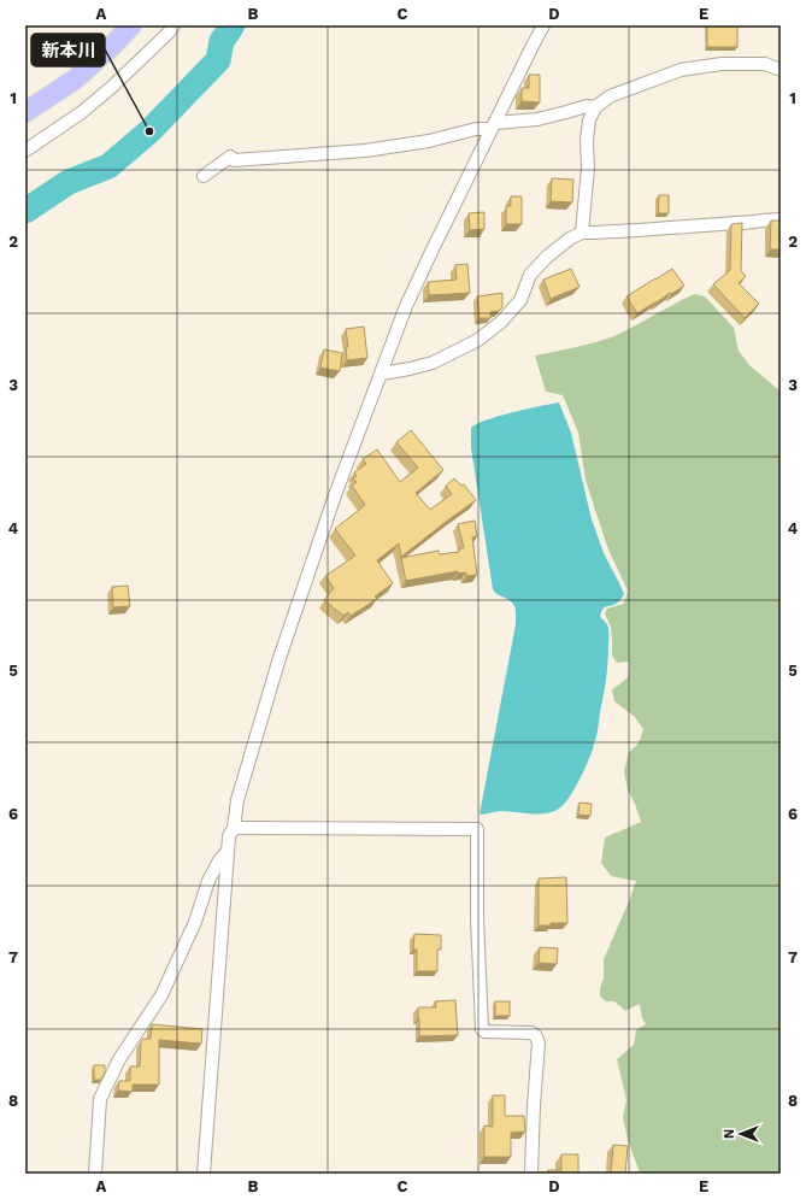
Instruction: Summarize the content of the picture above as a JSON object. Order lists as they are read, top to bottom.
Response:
{
  "places": ["新本川"],
  "north": "left",
  "grid": {
    "columns": [
      "A",
      "B",
      "C",
      "D",
      "E"
    ],
    "rows": [
      "1",
      "2",
      "3",
      "4",
      "5",
      "6",
      "7",
      "8"
    ]
  }
}
